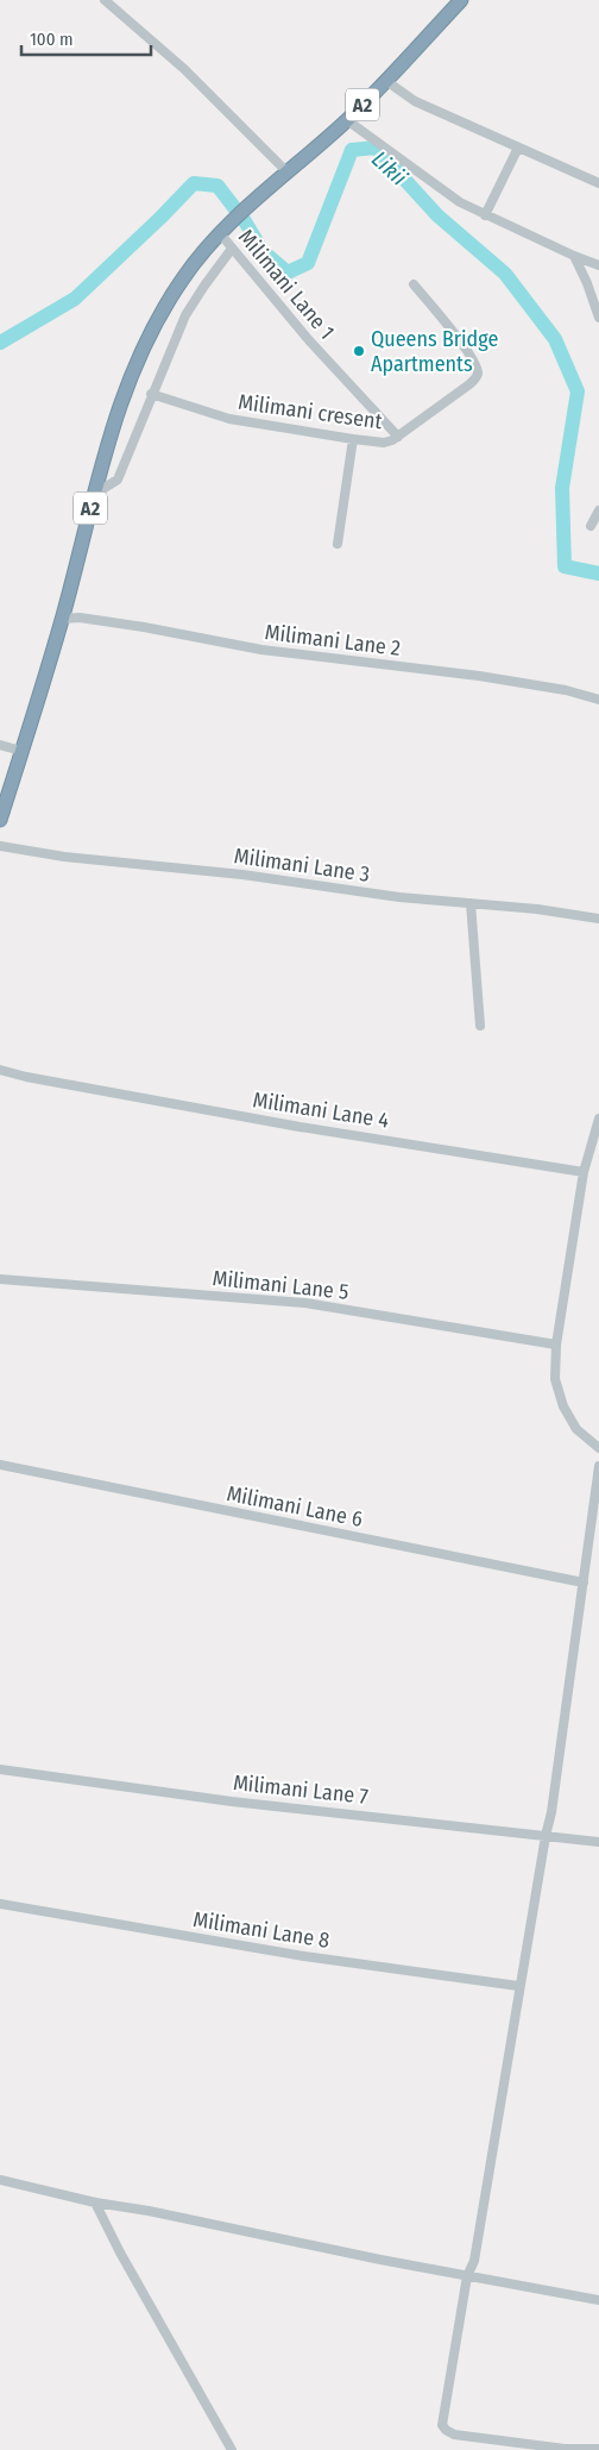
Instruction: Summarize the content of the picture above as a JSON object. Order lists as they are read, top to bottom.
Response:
{
  "streets": {
    "highway": ["A2"],
    "street": [
      "Milimani Lane 1",
      "Milimani cresent",
      "Milimani Lane 2",
      "Milimani Lane 3",
      "Milimani Lane 4",
      "Milimani Lane 5",
      "Milimani Lane 6",
      "Milimani Lane 7",
      "Milimani Lane 8"
    ]
  },
  "crossings": [
    ["A2", "Milimani Lane 1"],
    ["A2", "Milimani Lane 2"],
    ["Milimani Lane 1", "Milimani cresent"]
  ],
  "water": ["Likii"],
  "places": ["Queens Bridge Apartments"],
  "scale_bar": "100 m"
}
